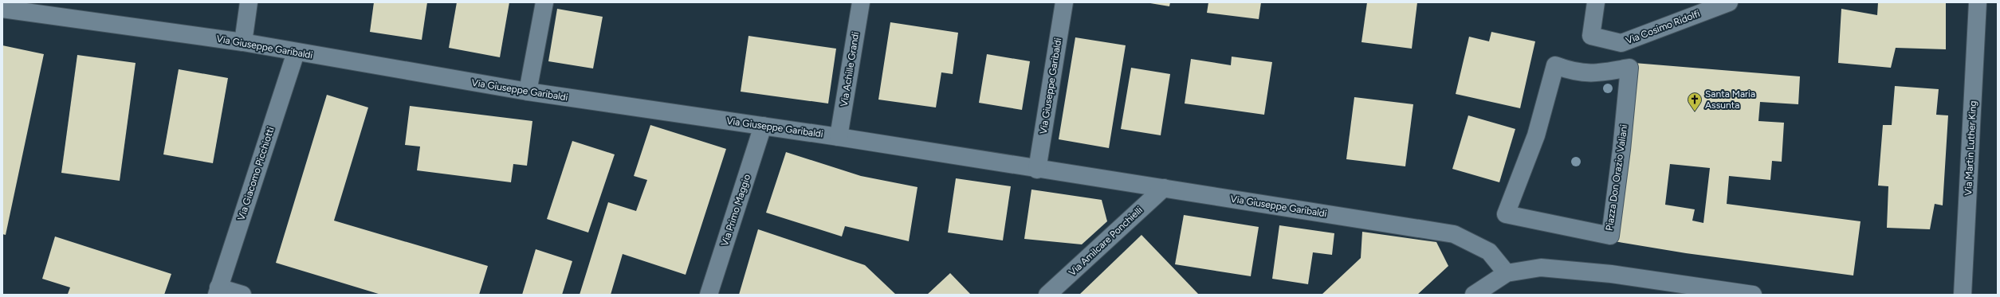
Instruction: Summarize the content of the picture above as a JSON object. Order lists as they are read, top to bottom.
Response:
{
  "streets": {
    "street": [
      "Via Cosimo Ridolfi",
      "Via Giuseppe Garibaldi",
      "Via Achille Grandi",
      "Via Martin Luther King",
      "Via Giacomo Picchiotti",
      "Piazza Don Orazio Valiani",
      "Via Primo Maggio",
      "Via Amilcare Ponchielli"
    ]
  },
  "crossings": [
    ["Via Giuseppe Garibaldi", "Via Achille Grandi"],
    ["Via Giuseppe Garibaldi", "Via Giacomo Picchiotti"],
    ["Via Giuseppe Garibaldi", "Via Primo Maggio"],
    ["Via Giuseppe Garibaldi", "Via Amilcare Ponchielli"]
  ],
  "places": {
    "church": ["Santa Maria Assunta"]
  }
}
